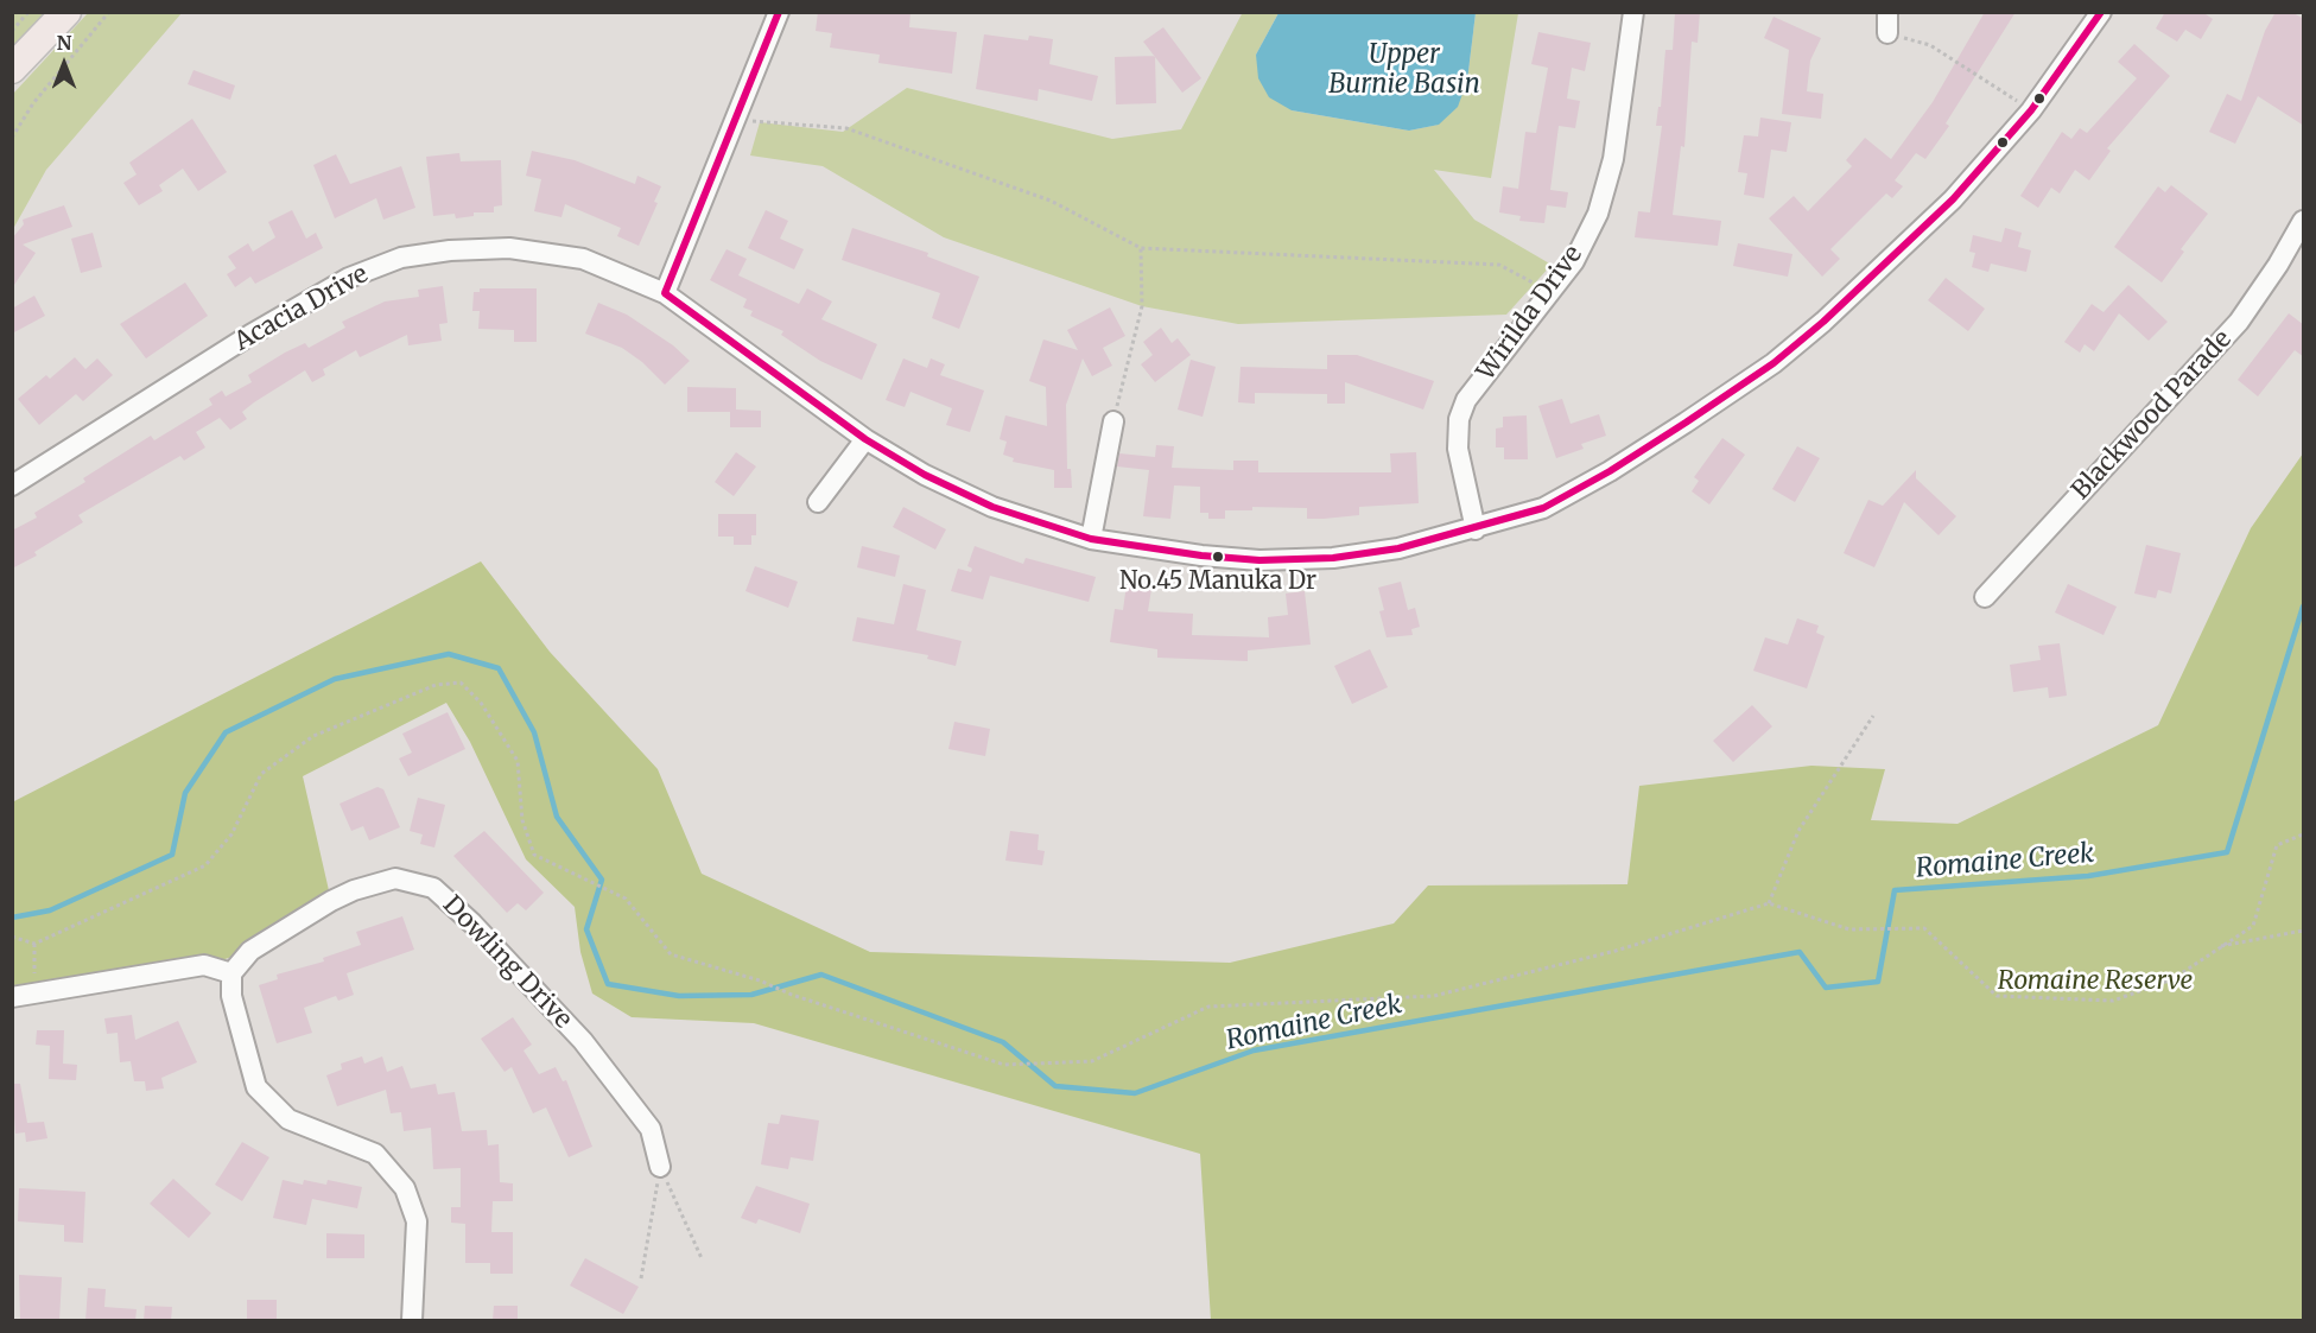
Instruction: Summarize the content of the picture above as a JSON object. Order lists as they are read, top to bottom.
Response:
{
  "streets": {
    "street": [
      "Acacia Drive",
      "Wirilda Drive",
      "Blackwood Parade",
      "Dowling Drive"
    ]
  },
  "crossings": [
    ["Acacia Drive", "Wirilda Drive"]
  ],
  "water": ["Upper Burnie Basin", "Romaine Creek"],
  "parks": ["Romaine Reserve"],
  "places": ["No.45 Manuka Dr"],
  "north": "top"
}
